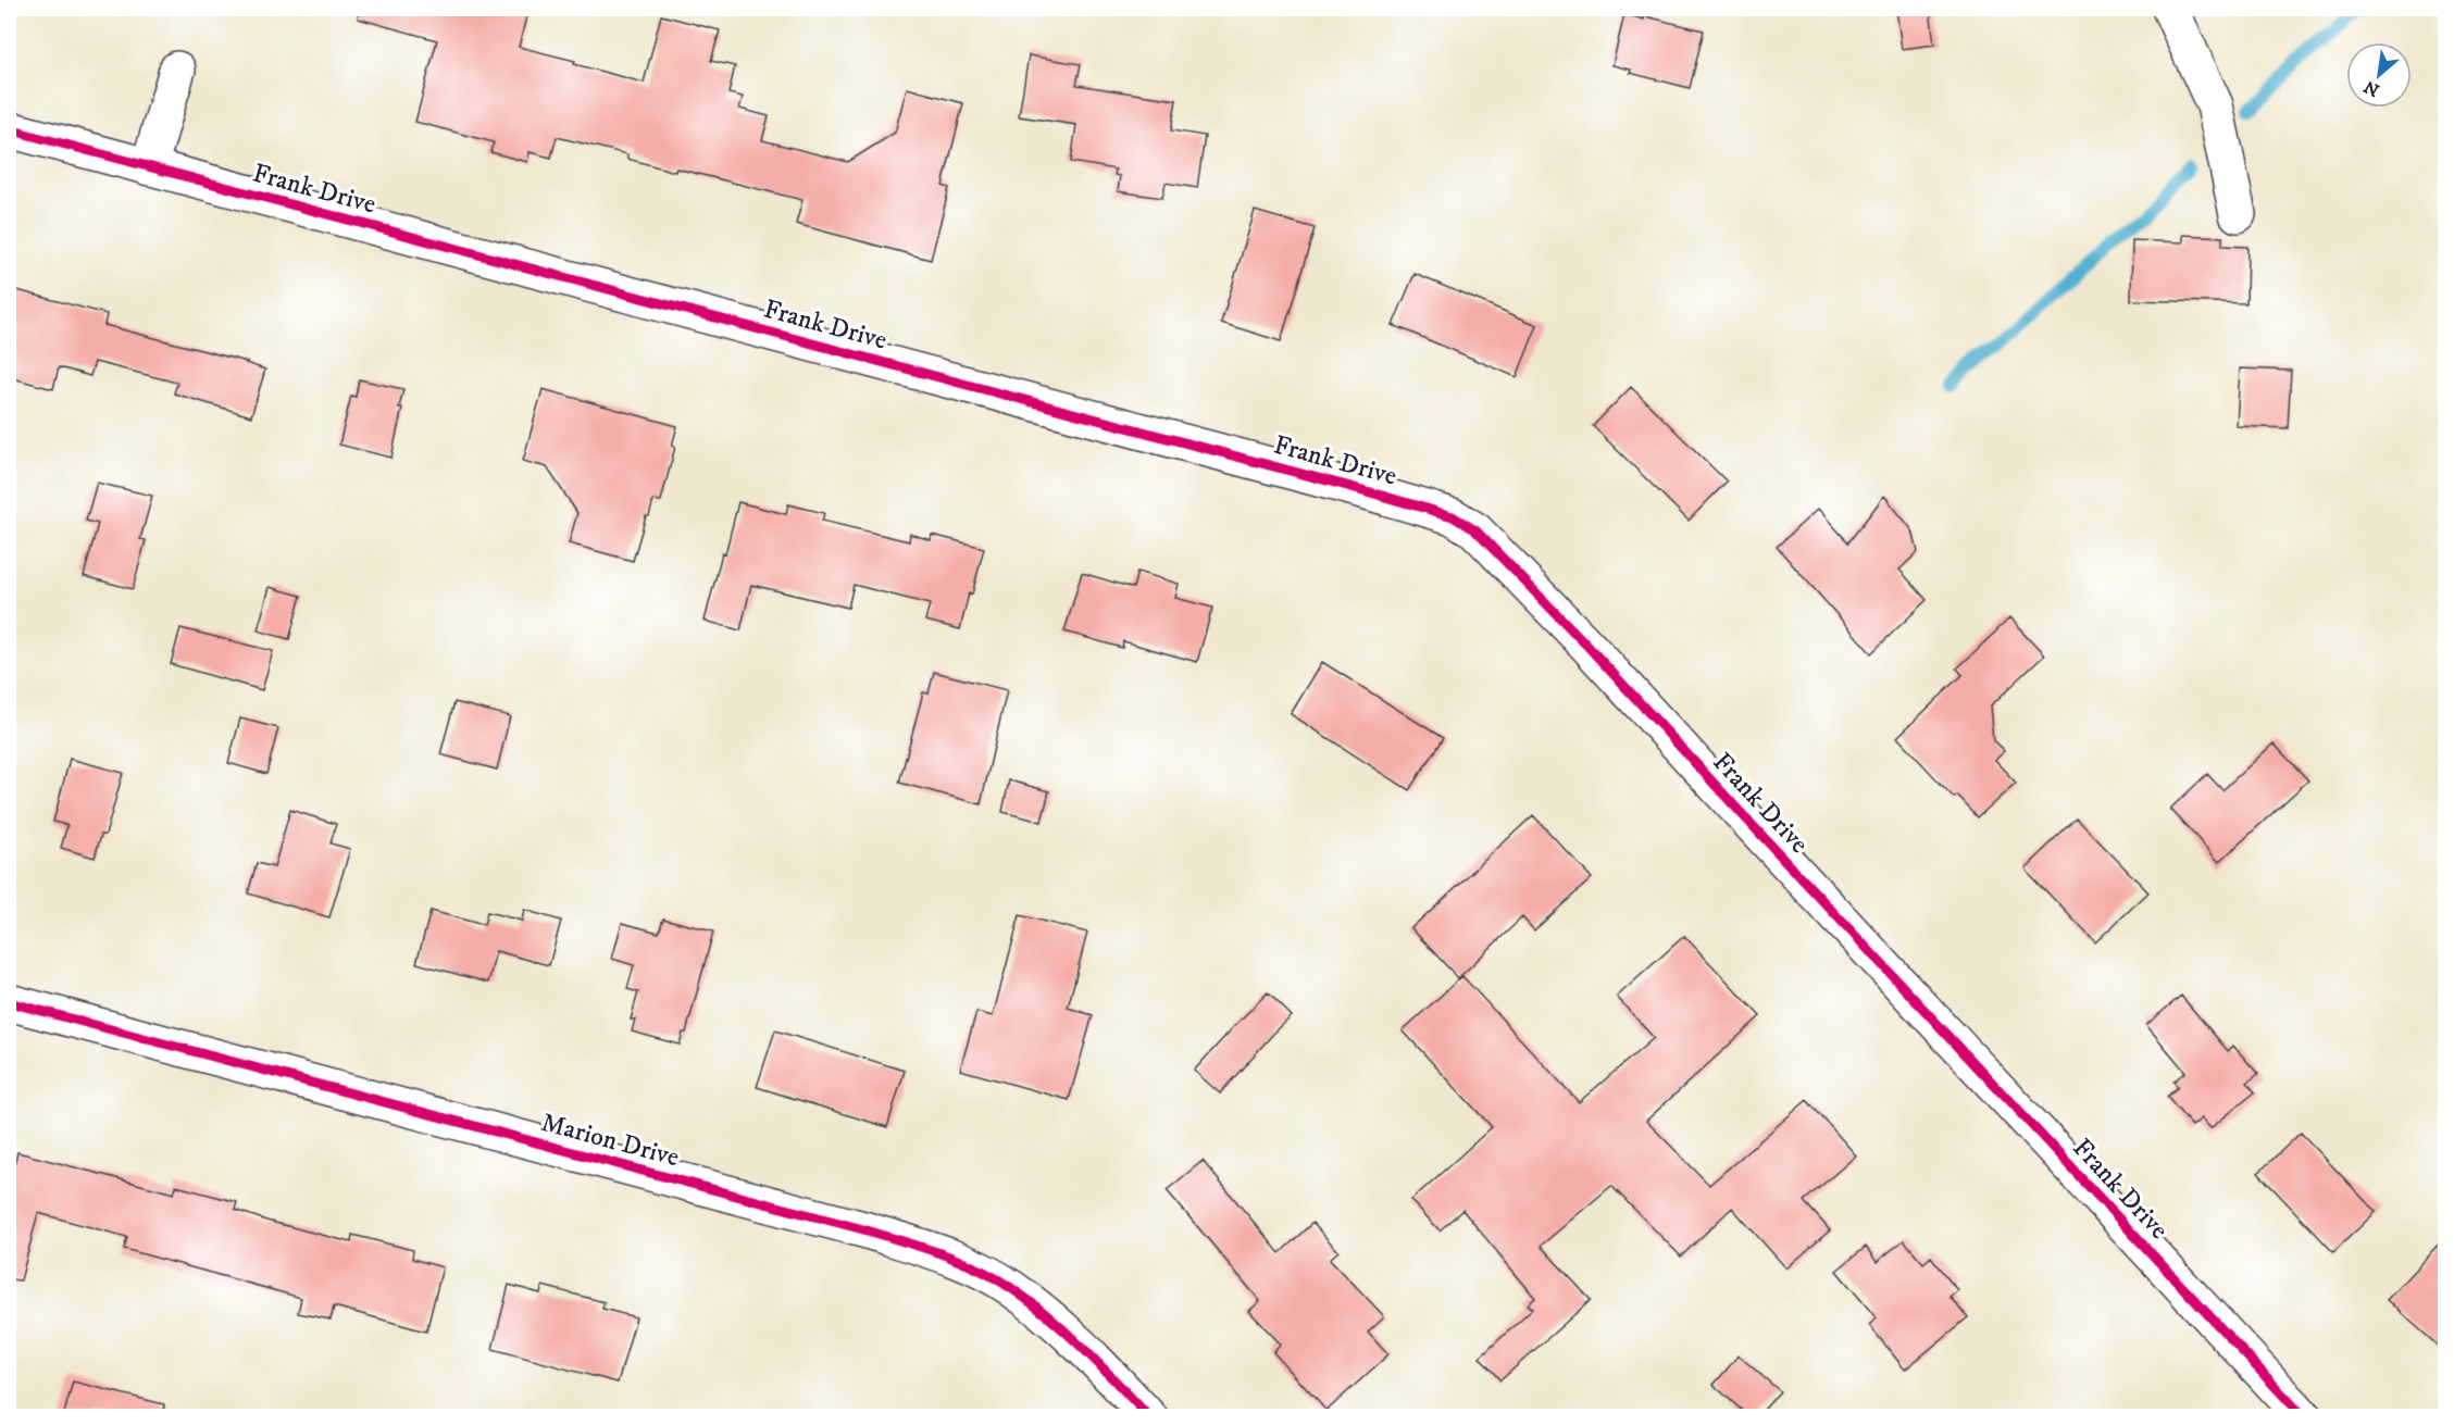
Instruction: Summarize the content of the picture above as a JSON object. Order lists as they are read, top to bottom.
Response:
{
  "streets": {
    "street": ["Frank Drive", "Marion Drive"]
  },
  "north": "bottom left"
}
